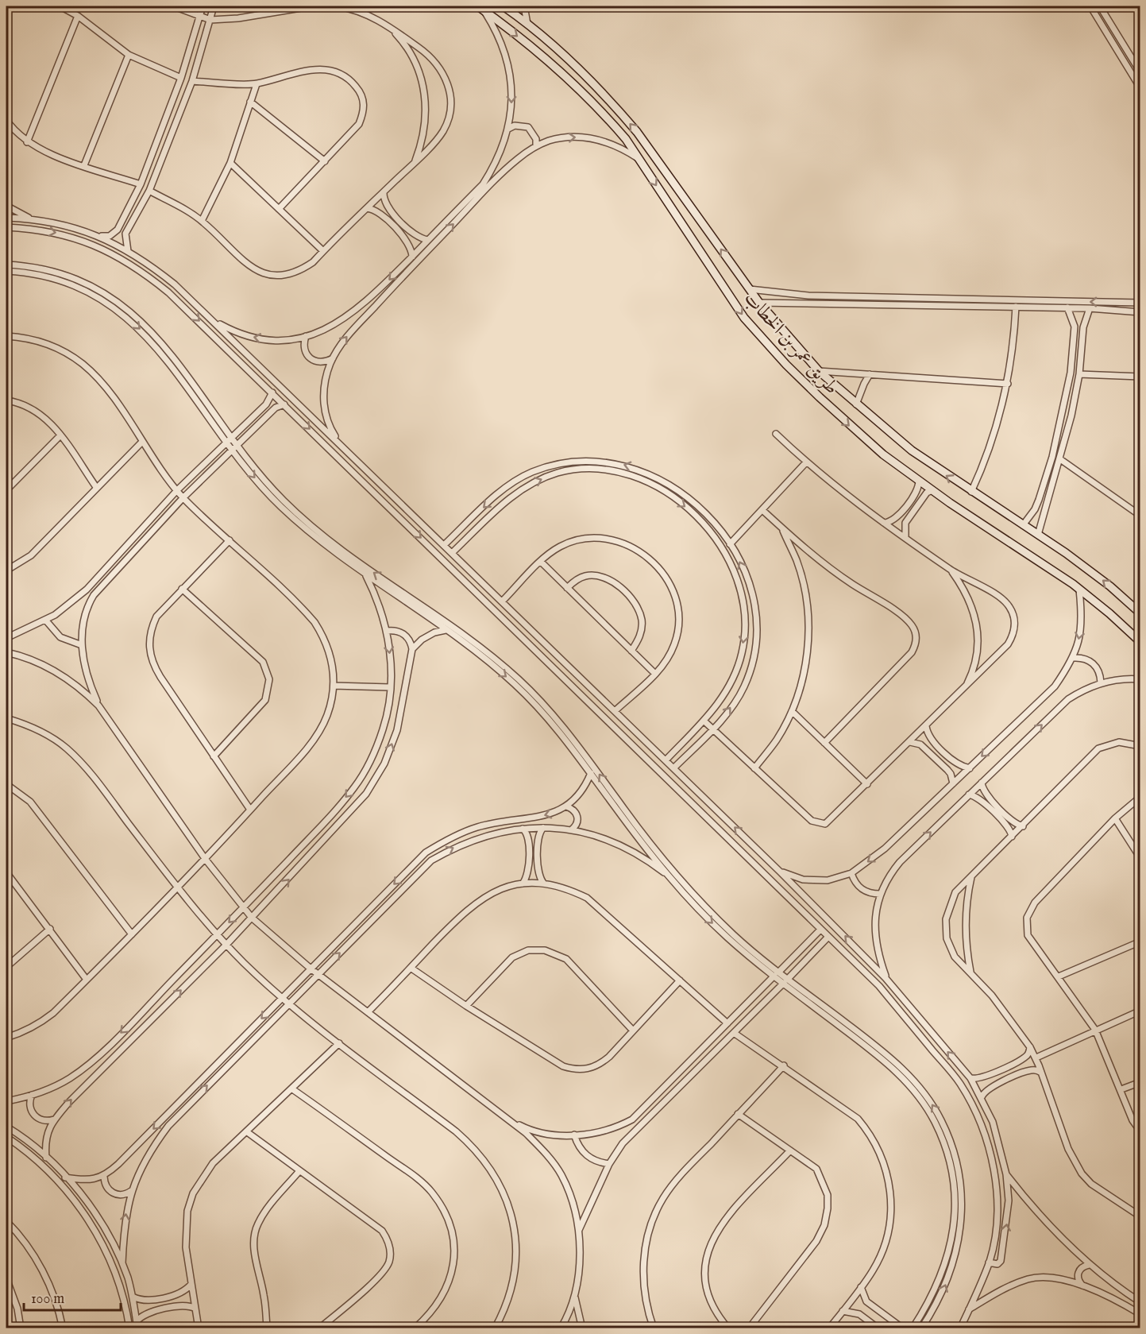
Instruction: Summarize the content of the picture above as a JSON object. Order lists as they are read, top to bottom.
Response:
{
  "streets": {
    "street": ["طريق عمر بن الخطاب"]
  },
  "scale_bar": "100 m"
}
